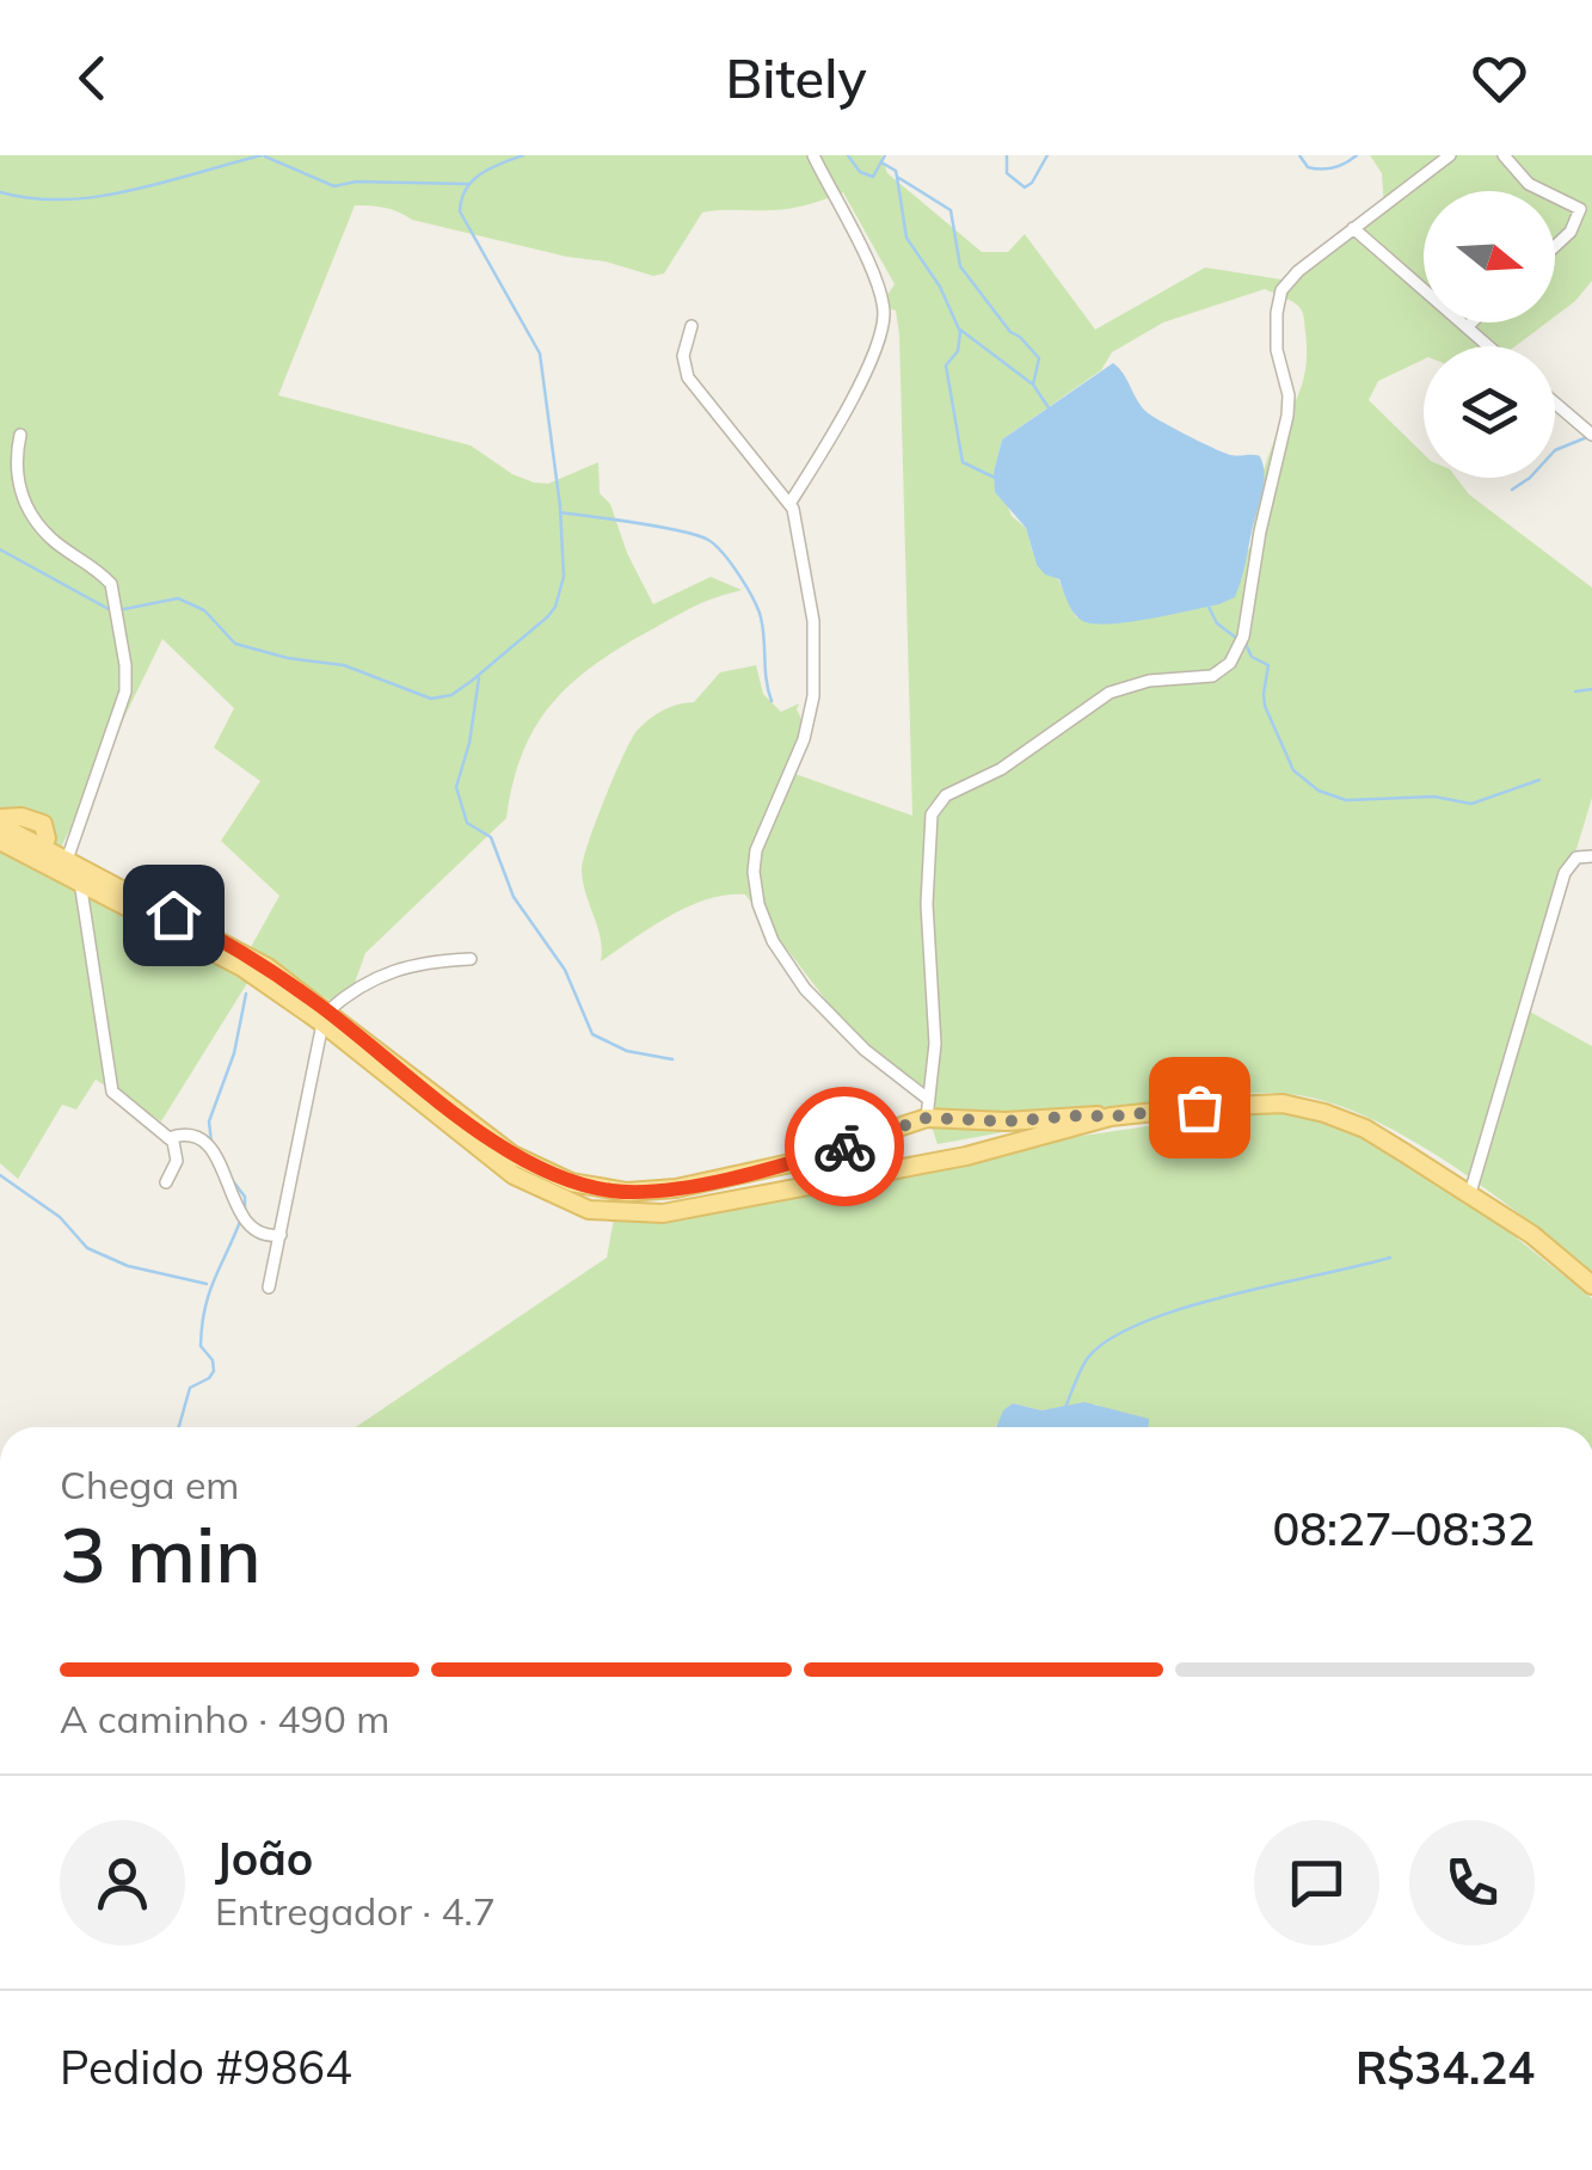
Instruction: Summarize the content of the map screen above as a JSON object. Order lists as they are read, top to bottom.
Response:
{
  "north": "right",
  "page": {
    "header": "Bitely",
    "heading": ["3 min", "Chega em", "08:27–08:32"],
    "panel": [
      "João",
      "Entregador · 4.7",
      "Pedido #9864",
      "R$34.24"
    ],
    "bar": "A caminho · 490 m"
  }
}
